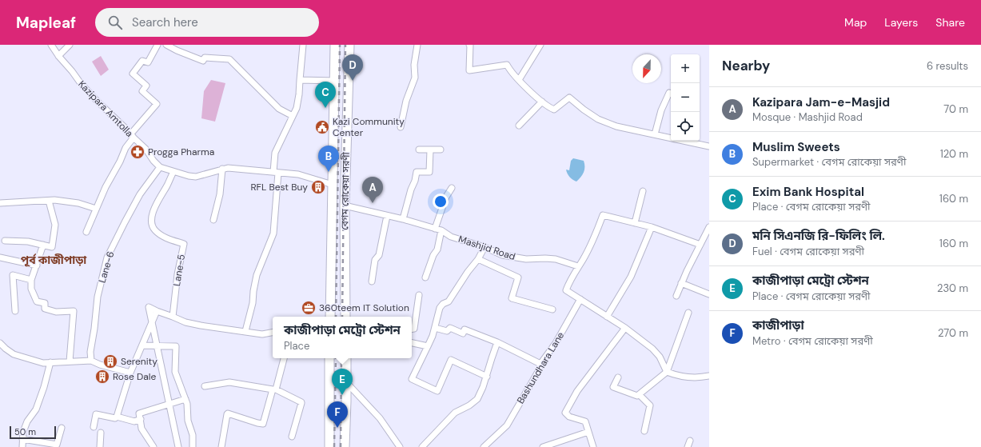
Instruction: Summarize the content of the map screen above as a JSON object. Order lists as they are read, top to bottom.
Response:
{
  "streets": {
    "main road": ["বেগম রোকেয়া সরণী"],
    "street": [
      "Kazipara Amtolla",
      "Mashjid Road",
      "Lane-6",
      "Lane-5",
      "Bashundhara Lane"
    ]
  },
  "crossings": [
    ["Kazipara Amtolla", "Lane-6"],
    ["বেগম রোকেয়া সরণী", "Mashjid Road"]
  ],
  "districts": ["পূর্ব কাজীপাড়া"],
  "places": {
    "public building": ["Kazi Community Center"],
    "pharmacy": ["Progga Pharma"],
    "building": ["RFL Best Buy", "Serenity", "Rose Dale"],
    "office": ["360teem IT Solution"]
  },
  "scale_bar": "50 m",
  "north": "bottom",
  "page": {
    "header": "Mapleaf",
    "search": "Search here",
    "nav": ["Map", "Layers", "Share"],
    "heading": ["Nearby", "6 results"],
    "map_buttons": ["+", "−"],
    "pins": [
      "D",
      "C",
      "B",
      "A",
      "E",
      "F"
    ],
    "list": [
      {
        "mark": "A",
        "name": "Kazipara Jam-e-Masjid",
        "note": "Mosque · Mashjid Road",
        "value": "70 m"
      },
      {
        "mark": "B",
        "name": "Muslim Sweets",
        "note": "Supermarket · বেগম রোকেয়া সরণী",
        "value": "120 m"
      },
      {
        "mark": "C",
        "name": "Exim Bank Hospital",
        "note": "Place · বেগম রোকেয়া সরণী",
        "value": "160 m"
      },
      {
        "mark": "D",
        "name": "মনি সিএনজি রি-ফিলিং লি.",
        "note": "Fuel · বেগম রোকেয়া সরণী",
        "value": "160 m"
      },
      {
        "mark": "E",
        "name": "কাজীপাড়া মেট্রো স্টেশন",
        "note": "Place · বেগম রোকেয়া সরণী",
        "value": "230 m"
      },
      {
        "mark": "F",
        "name": "কাজীপাড়া",
        "note": "Metro · বেগম রোকেয়া সরণী",
        "value": "270 m"
      }
    ],
    "popup": ["কাজীপাড়া মেট্রো স্টেশন", "Place"],
    "scale": "50 m"
  }
}
